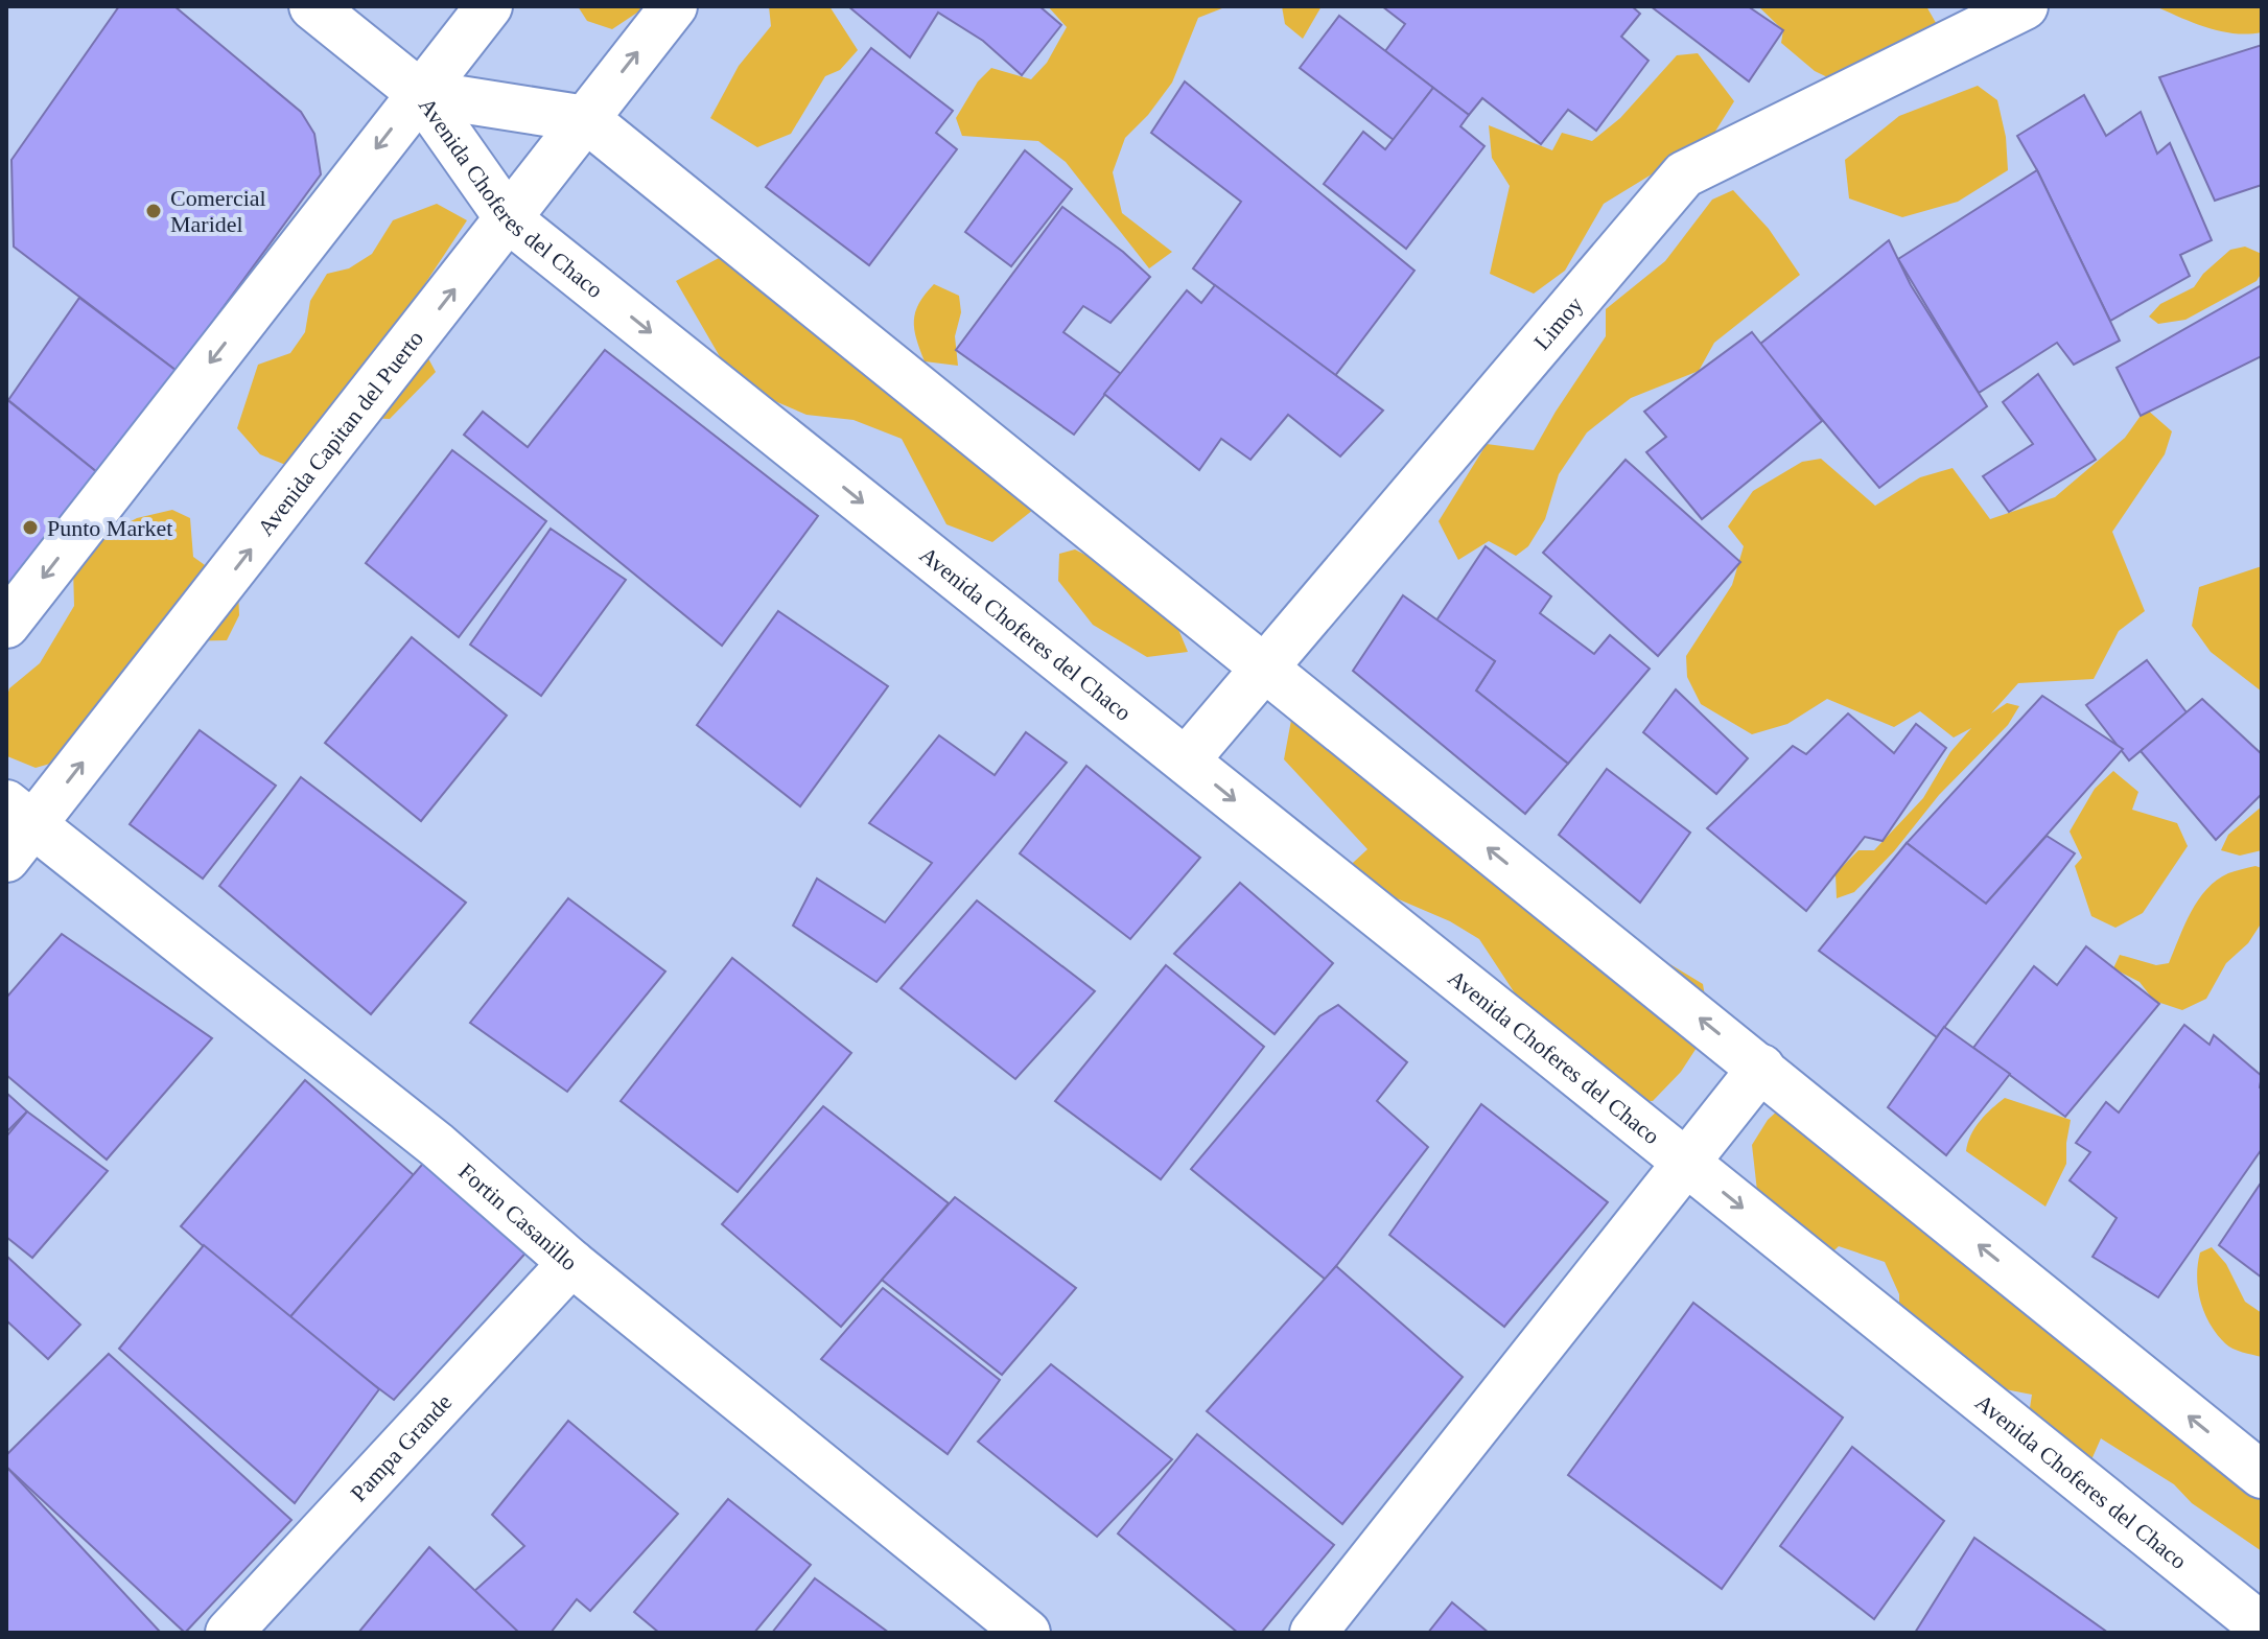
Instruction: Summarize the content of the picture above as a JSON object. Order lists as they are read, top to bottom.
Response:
{
  "streets": {
    "street": [
      "Avenida Choferes del Chaco",
      "Limoy",
      "Avenida Capitan del Puerto",
      "Fortin Casanillo",
      "Pampa Grande"
    ]
  },
  "crossings": [
    ["Avenida Choferes del Chaco", "Limoy"],
    ["Avenida Choferes del Chaco", "Avenida Capitan del Puerto"],
    ["Avenida Capitan del Puerto", "Fortin Casanillo"],
    ["Fortin Casanillo", "Pampa Grande"]
  ],
  "places": ["Comercial Maridel", "Punto Market"]
}
